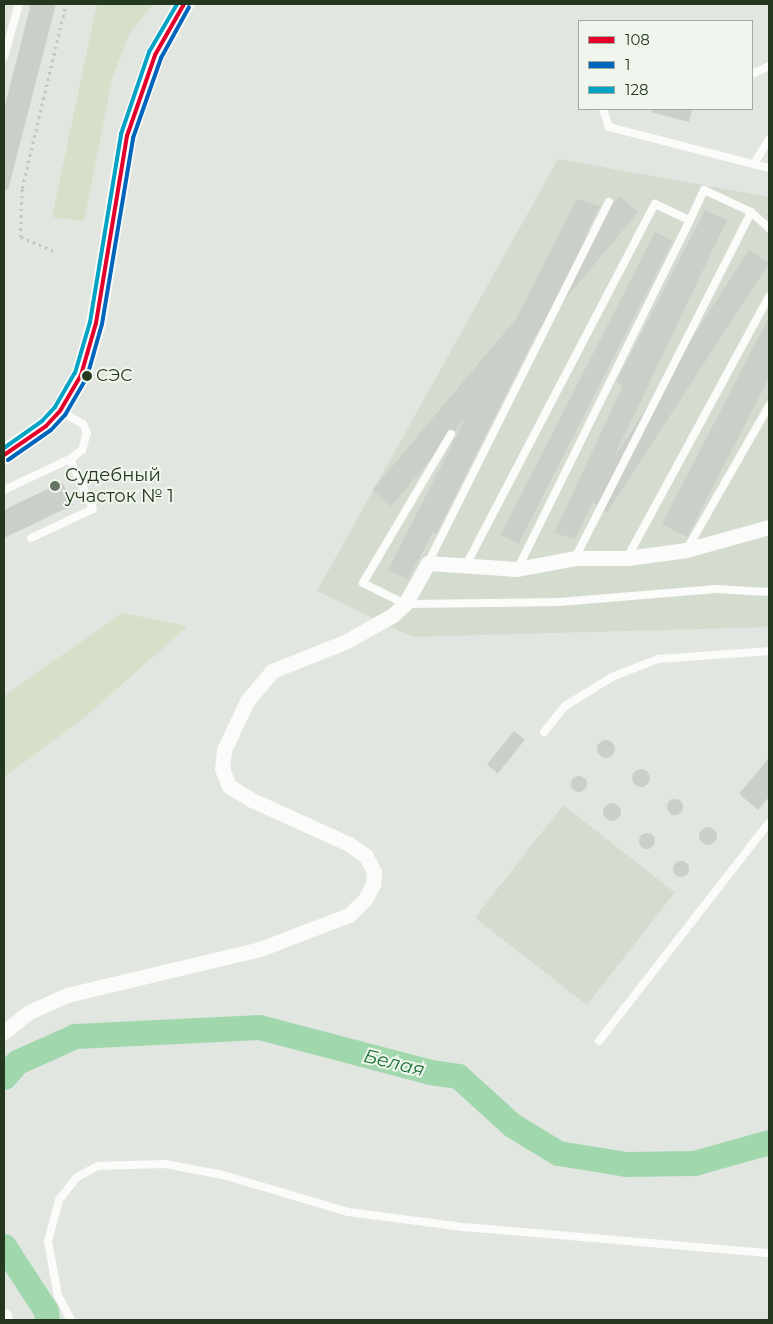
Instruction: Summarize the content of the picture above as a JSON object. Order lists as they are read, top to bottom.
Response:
{
  "water": ["Белая"],
  "places": ["СЭС", "Судебный участок № 1"],
  "lines": ["transit line 108", "transit line 128", "transit line 1"],
  "legend": ["108", "1", "128"]
}
